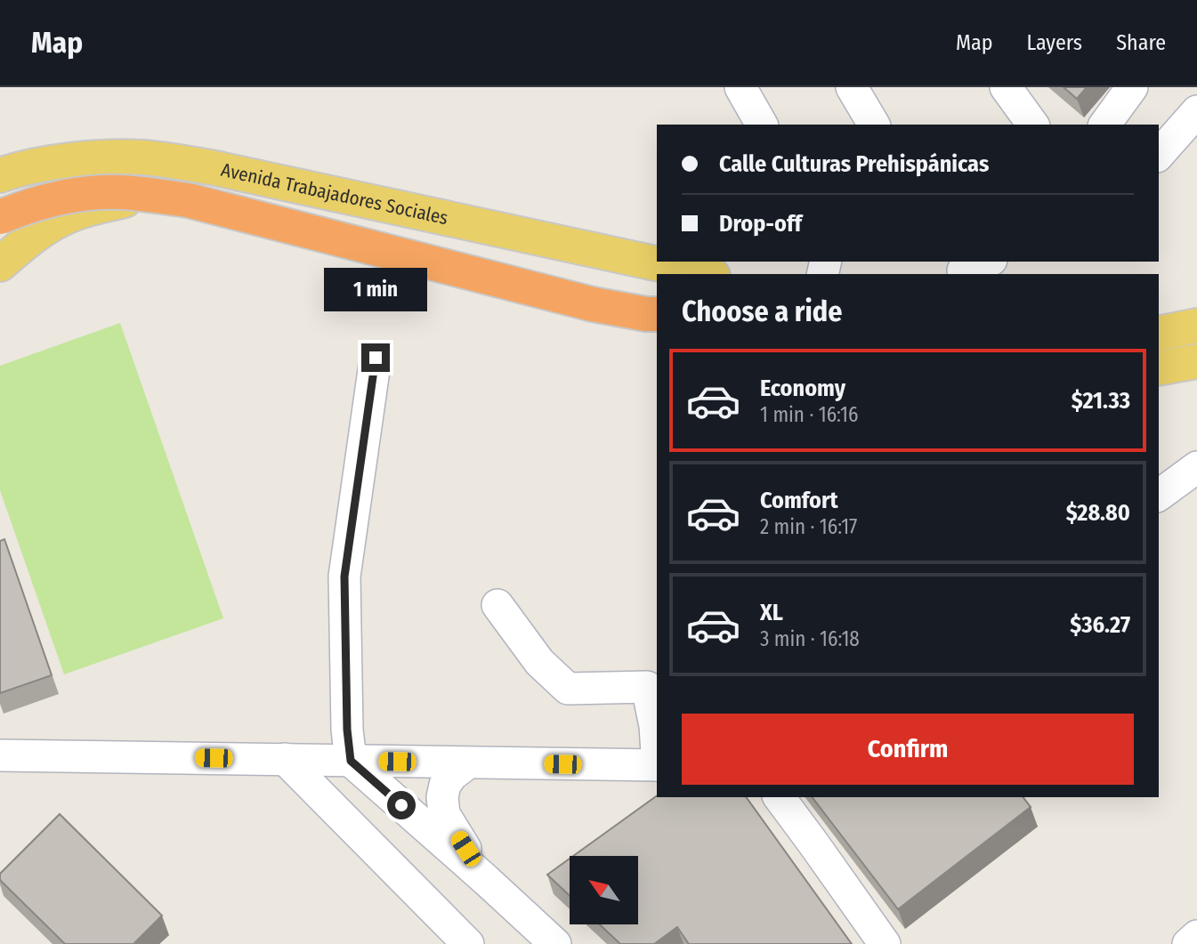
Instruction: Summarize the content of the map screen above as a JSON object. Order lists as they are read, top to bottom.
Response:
{
  "streets": {
    "main road": ["Avenida Trabajadores Sociales"]
  },
  "north": "top left",
  "page": {
    "header": "Map",
    "nav": ["Map", "Layers", "Share"],
    "banner": ["Calle Culturas Prehispánicas", "Drop-off"],
    "bubble": "1 min",
    "heading": "Choose a ride",
    "list": [
      {
        "name": "Economy",
        "note": "1 min · 16:16",
        "value": "$21.33"
      },
      {
        "name": "Comfort",
        "note": "2 min · 16:17",
        "value": "$28.80"
      },
      {
        "name": "XL",
        "note": "3 min · 16:18",
        "value": "$36.27"
      }
    ],
    "buttons": "Confirm"
  }
}
